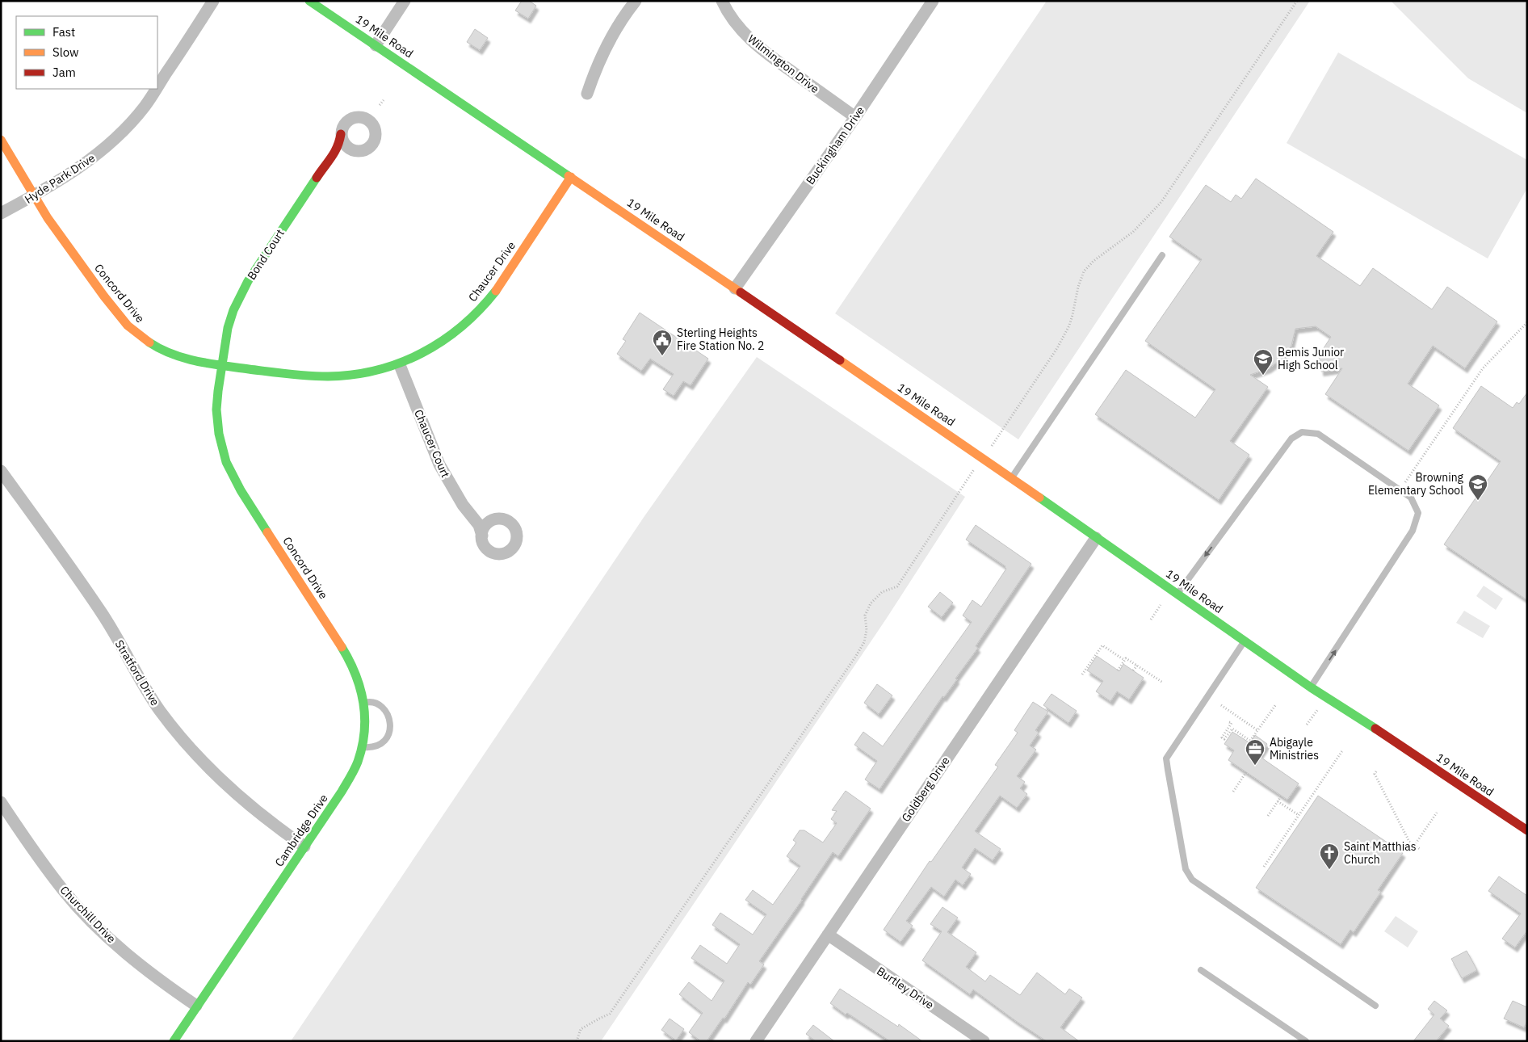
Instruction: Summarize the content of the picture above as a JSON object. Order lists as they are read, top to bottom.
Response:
{
  "streets": {
    "street": [
      "19 Mile Road",
      "Wilmington Drive",
      "Buckingham Drive",
      "Hyde Park Drive",
      "Bond Court",
      "Chaucer Drive",
      "Concord Drive",
      "Chaucer Court",
      "Stratford Drive",
      "Goldberg Drive",
      "Cambridge Drive",
      "Churchill Drive",
      "Burtley Drive"
    ]
  },
  "crossings": [
    ["19 Mile Road", "Buckingham Drive"],
    ["19 Mile Road", "Chaucer Drive"],
    ["19 Mile Road", "Goldberg Drive"],
    ["Wilmington Drive", "Buckingham Drive"],
    ["Hyde Park Drive", "Concord Drive"],
    ["Bond Court", "Chaucer Drive"],
    ["Bond Court", "Concord Drive"],
    ["Chaucer Drive", "Concord Drive"],
    ["Chaucer Drive", "Chaucer Court"],
    ["Concord Drive", "Cambridge Drive"],
    ["Stratford Drive", "Cambridge Drive"],
    ["Goldberg Drive", "Burtley Drive"],
    ["Cambridge Drive", "Churchill Drive"]
  ],
  "places": {
    "public building": ["Sterling Heights Fire Station No. 2"],
    "school or university": ["Bemis Junior High School", "Browning Elementary School"],
    "office": ["Abigayle Ministries"],
    "church": ["Saint Matthias Church"]
  },
  "legend": ["Fast", "Slow", "Jam"]
}
